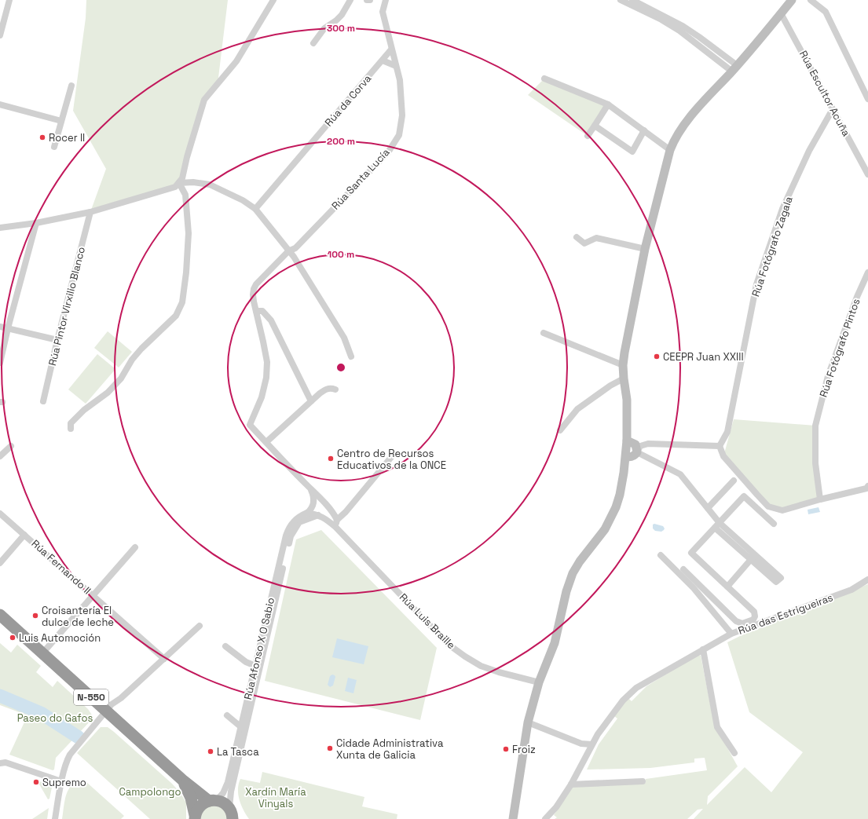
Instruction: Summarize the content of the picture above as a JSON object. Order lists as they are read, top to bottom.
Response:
{
  "streets": {
    "highway": ["N-550"],
    "street": [
      "Rúa Escultor Acuña",
      "Rúa da Corva",
      "Rúa Santa Lucía",
      "Rúa Fotógrafo Zagala",
      "Rúa Pintor Virxilio Blanco",
      "Rúa Fotógrafo Pintos",
      "Rúa Fernando II",
      "Rúa das Estrigueiras",
      "Rúa Luis Braille",
      "Rúa Afonso X O Sabio"
    ]
  },
  "crossings": [
    ["Rúa Escultor Acuña", "Rúa Fotógrafo Zagala"],
    ["Rúa da Corva", "Rúa Santa Lucía"],
    ["Rúa Afonso X O Sabio", "N-550"]
  ],
  "parks": ["Paseo do Gafos", "Campolongo", "Xardín María Vinyals"],
  "places": [
    "Rocer II",
    "CEEPR Juan XXIII",
    "Centro de Recursos Educativos de la ONCE",
    "Croisantería El dulce de leche",
    "Luis Automoción",
    "Cidade Administrativa Xunta de Galicia",
    "Froiz",
    "La Tasca",
    "Supremo"
  ],
  "rings": ["300 m", "200 m", "100 m"]
}
